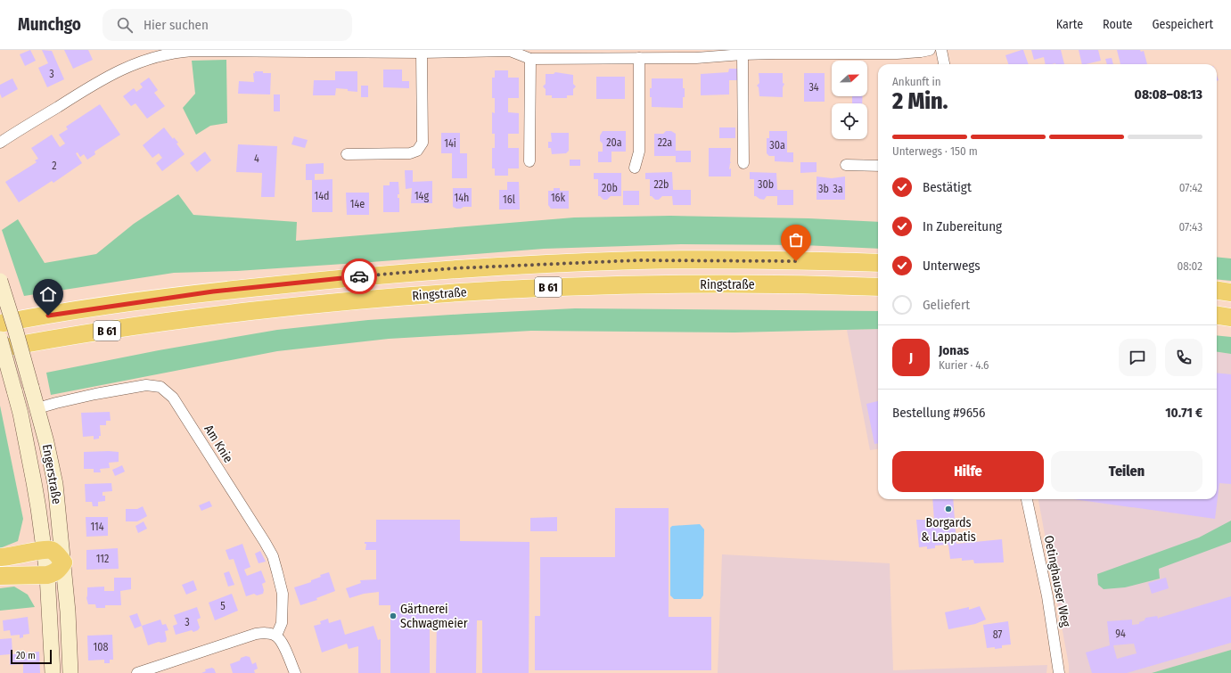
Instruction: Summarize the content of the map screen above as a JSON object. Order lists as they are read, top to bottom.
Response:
{
  "streets": {
    "highway": ["Ringstraße", "B 61"],
    "main road": ["Engerstraße"],
    "street": ["Am Knie", "Oetinghauser Weg"]
  },
  "crossings": [
    ["Am Knie", "Engerstraße"]
  ],
  "places": ["Borgards & Lappatis", "Gärtnerei Schwagmeier"],
  "house_numbers": [
    "3",
    "34",
    "20a",
    "22a",
    "14i",
    "30a",
    "4",
    "2",
    "22b",
    "30b",
    "20b",
    "3b",
    "3a",
    "14d",
    "14g",
    "14h",
    "16k",
    "16l",
    "14e",
    "114",
    "112",
    "5",
    "3",
    "94",
    "87",
    "108"
  ],
  "scale_bar": "20 m",
  "north": "right",
  "page": {
    "header": "Munchgo",
    "search": "Hier suchen",
    "nav": ["Karte", "Route", "Gespeichert"],
    "heading": ["2 Min.", "Ankunft in", "08:08–08:13"],
    "panel": [
      "Jonas",
      "Kurier · 4.6",
      "Bestellung #9656",
      "10.71 €"
    ],
    "bar": "Unterwegs · 150 m",
    "list": [
      ["Bestätigt", "07:42"],
      ["In Zubereitung", "07:43"],
      ["Unterwegs", "08:02"],
      "Geliefert"
    ],
    "round": "J",
    "buttons": ["Hilfe", "Teilen"],
    "scale": "20 m"
  }
}
